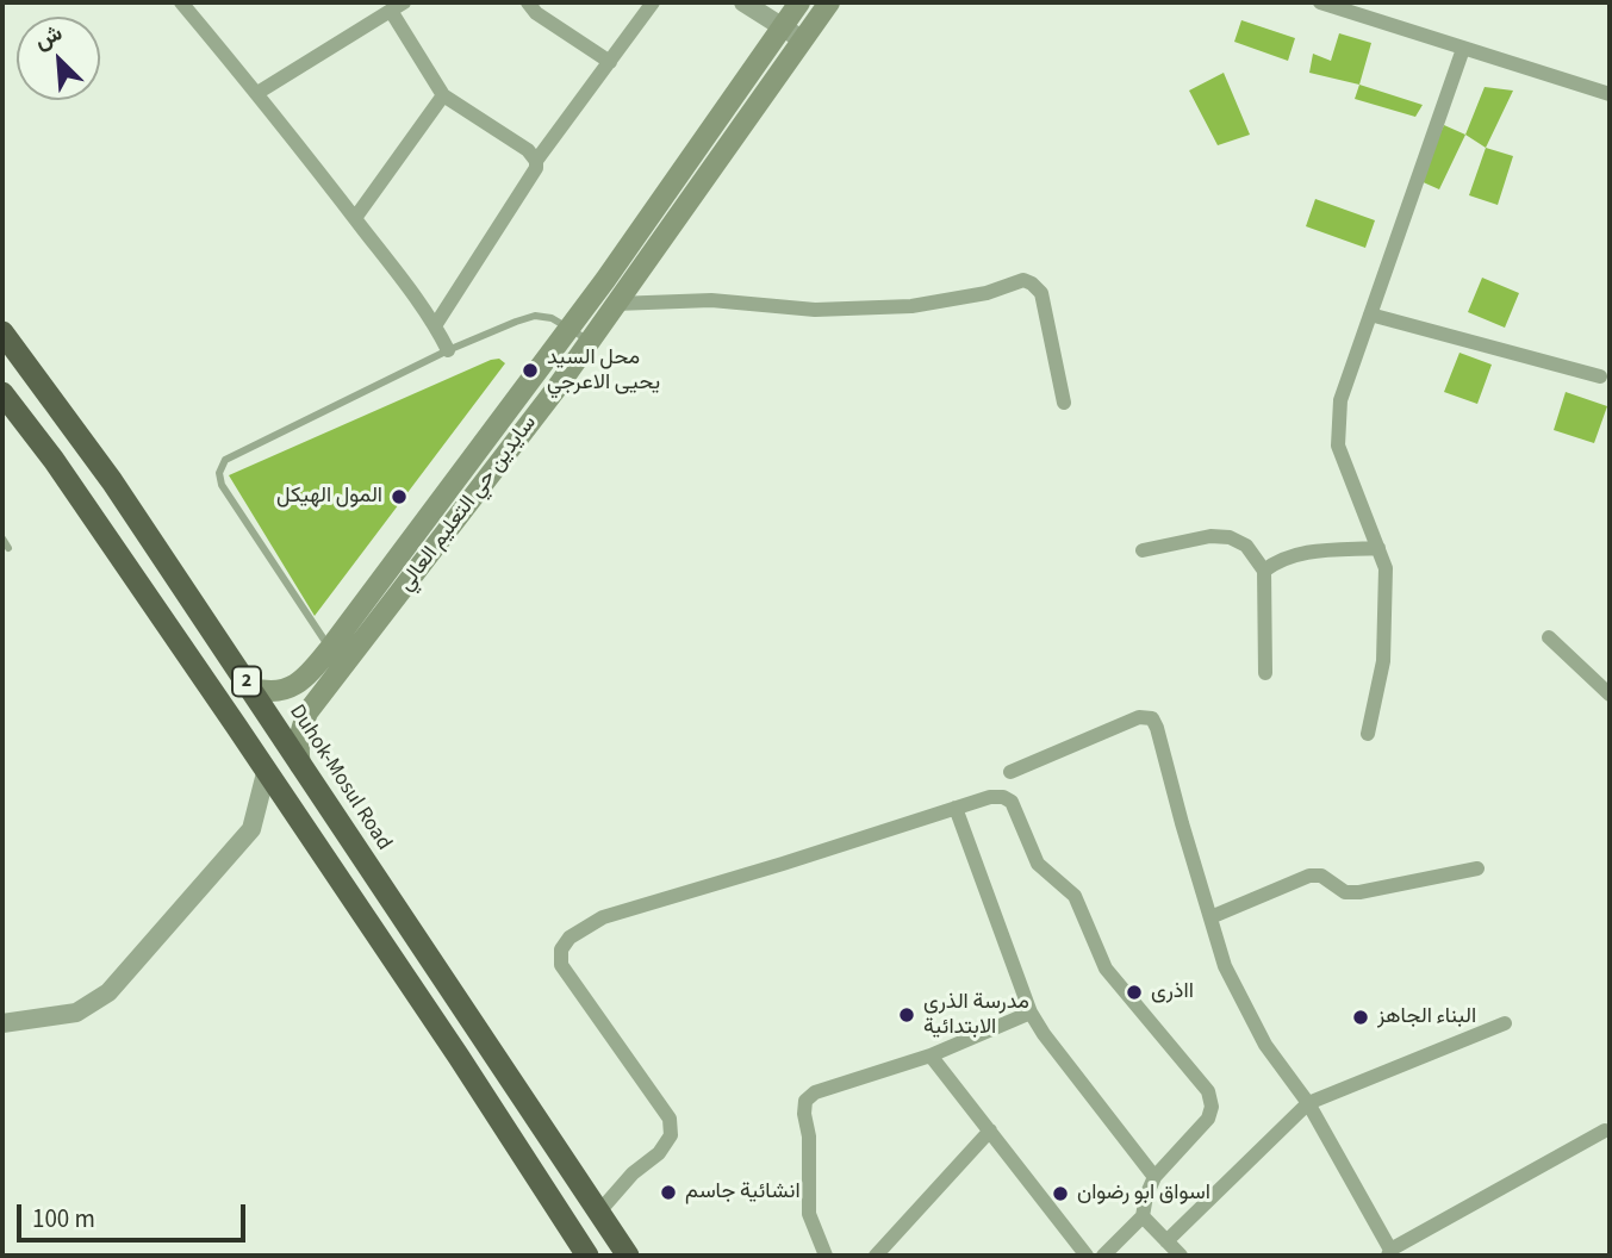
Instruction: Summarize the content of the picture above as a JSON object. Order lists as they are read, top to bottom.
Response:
{
  "streets": {
    "highway": ["2", "Duhok-Mosul Road"],
    "main road": ["سايدين حي التعليم العالي"]
  },
  "crossings": [
    ["سايدين حي التعليم العالي", "Duhok-Mosul Road"]
  ],
  "places": [
    "محل السيد يحيى الاعرجي",
    "المول الهيكل",
    "ااذرى",
    "مدرسة الذرى الابتدائية",
    "البناء الجاهز",
    "انشائية جاسم",
    "اسواق ابو رضوان"
  ],
  "scale_bar": "100 m",
  "north": "top left"
}
